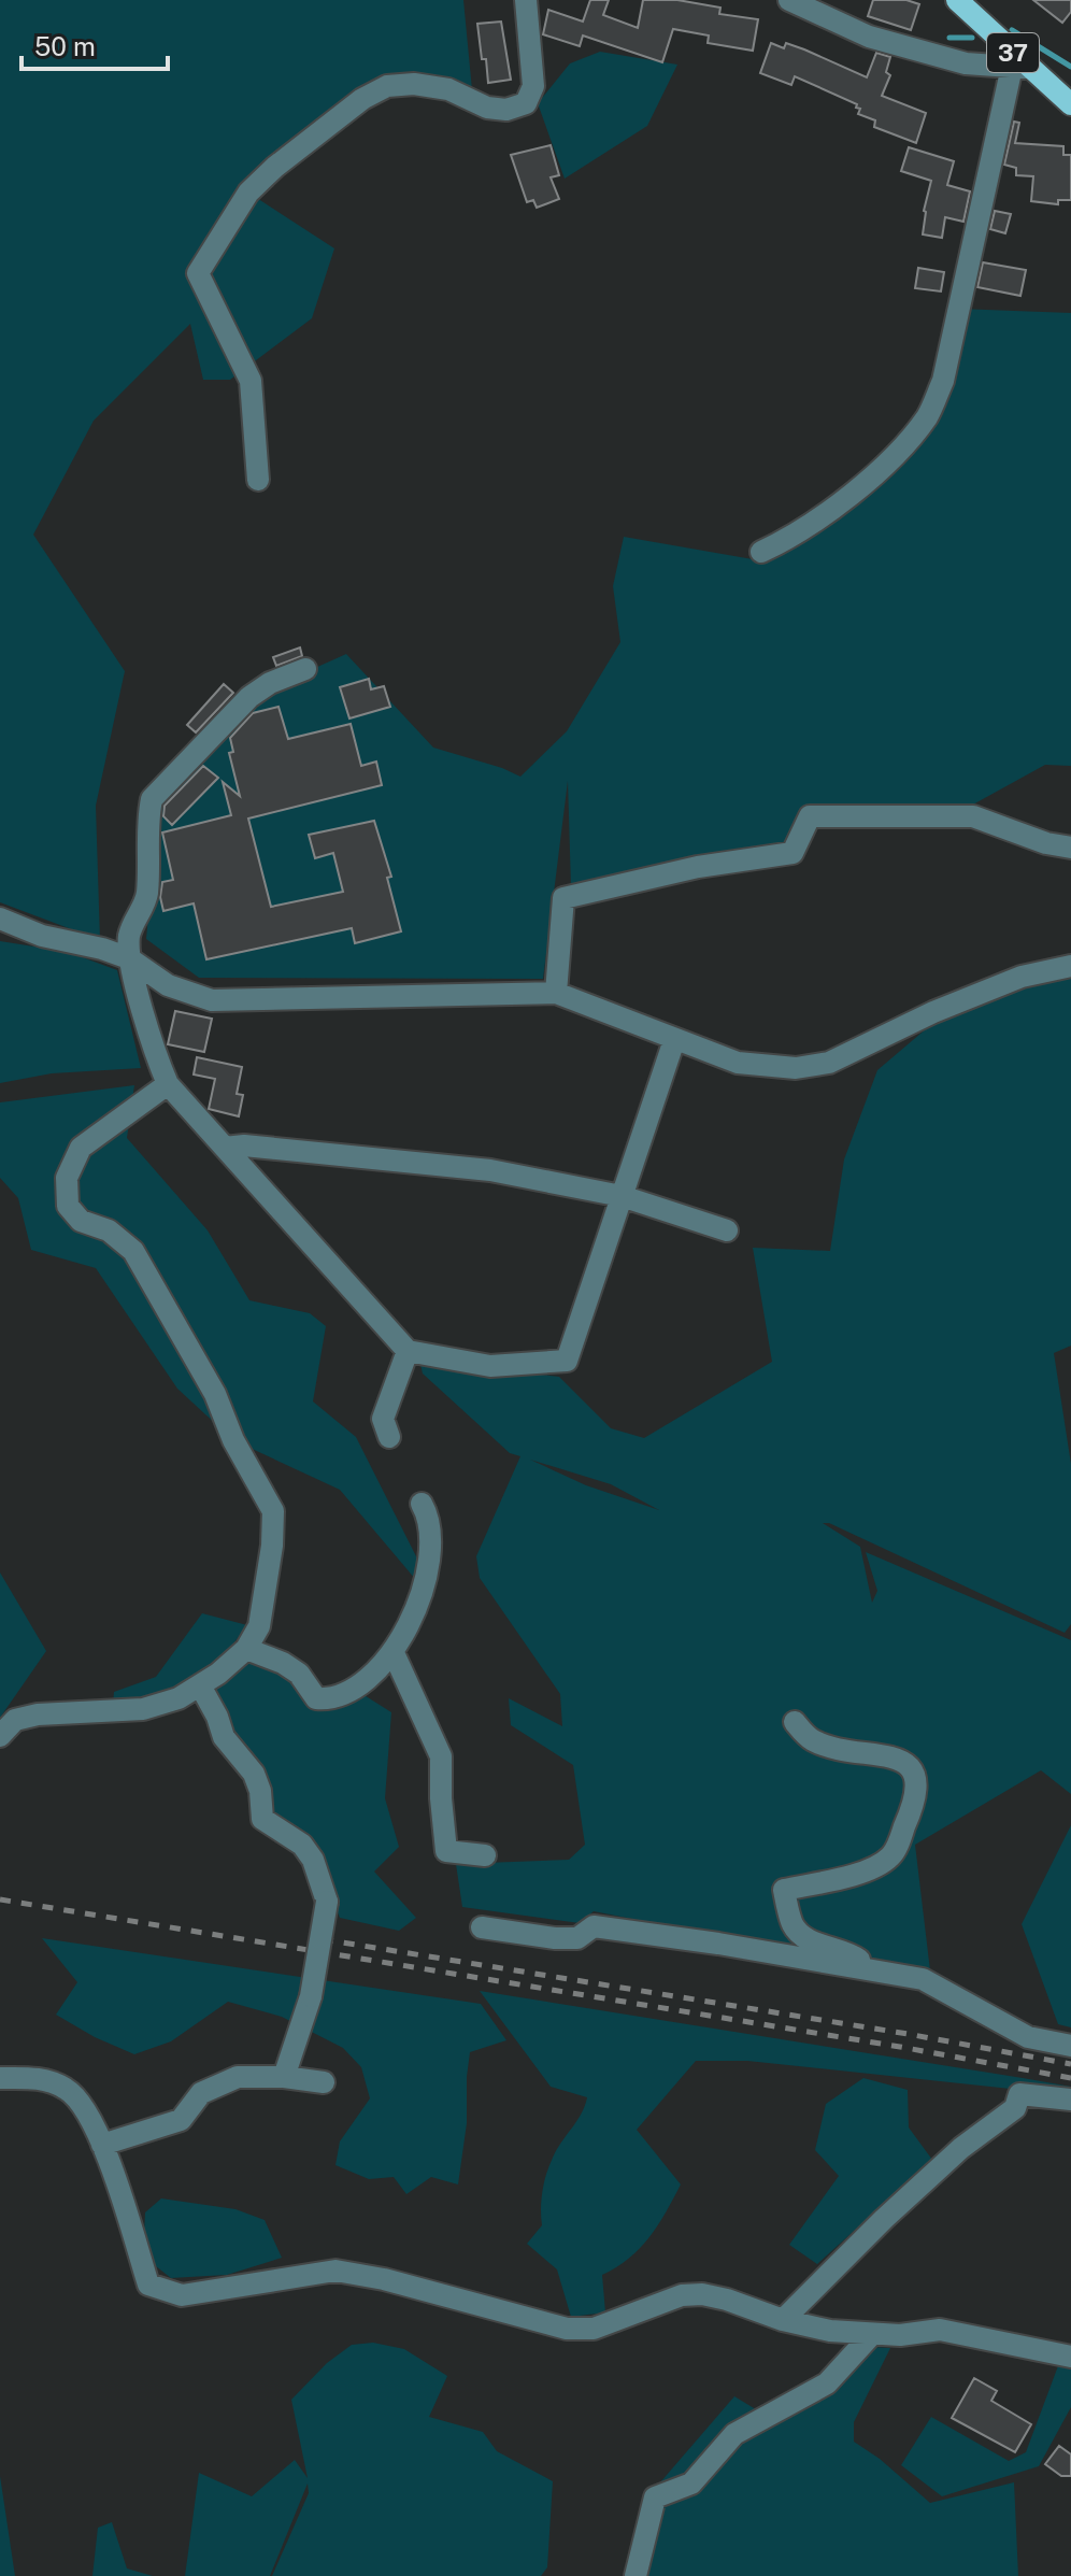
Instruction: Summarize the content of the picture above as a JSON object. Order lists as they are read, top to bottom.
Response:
{
  "streets": {
    "main road": ["37"]
  },
  "scale_bar": "50 m"
}
